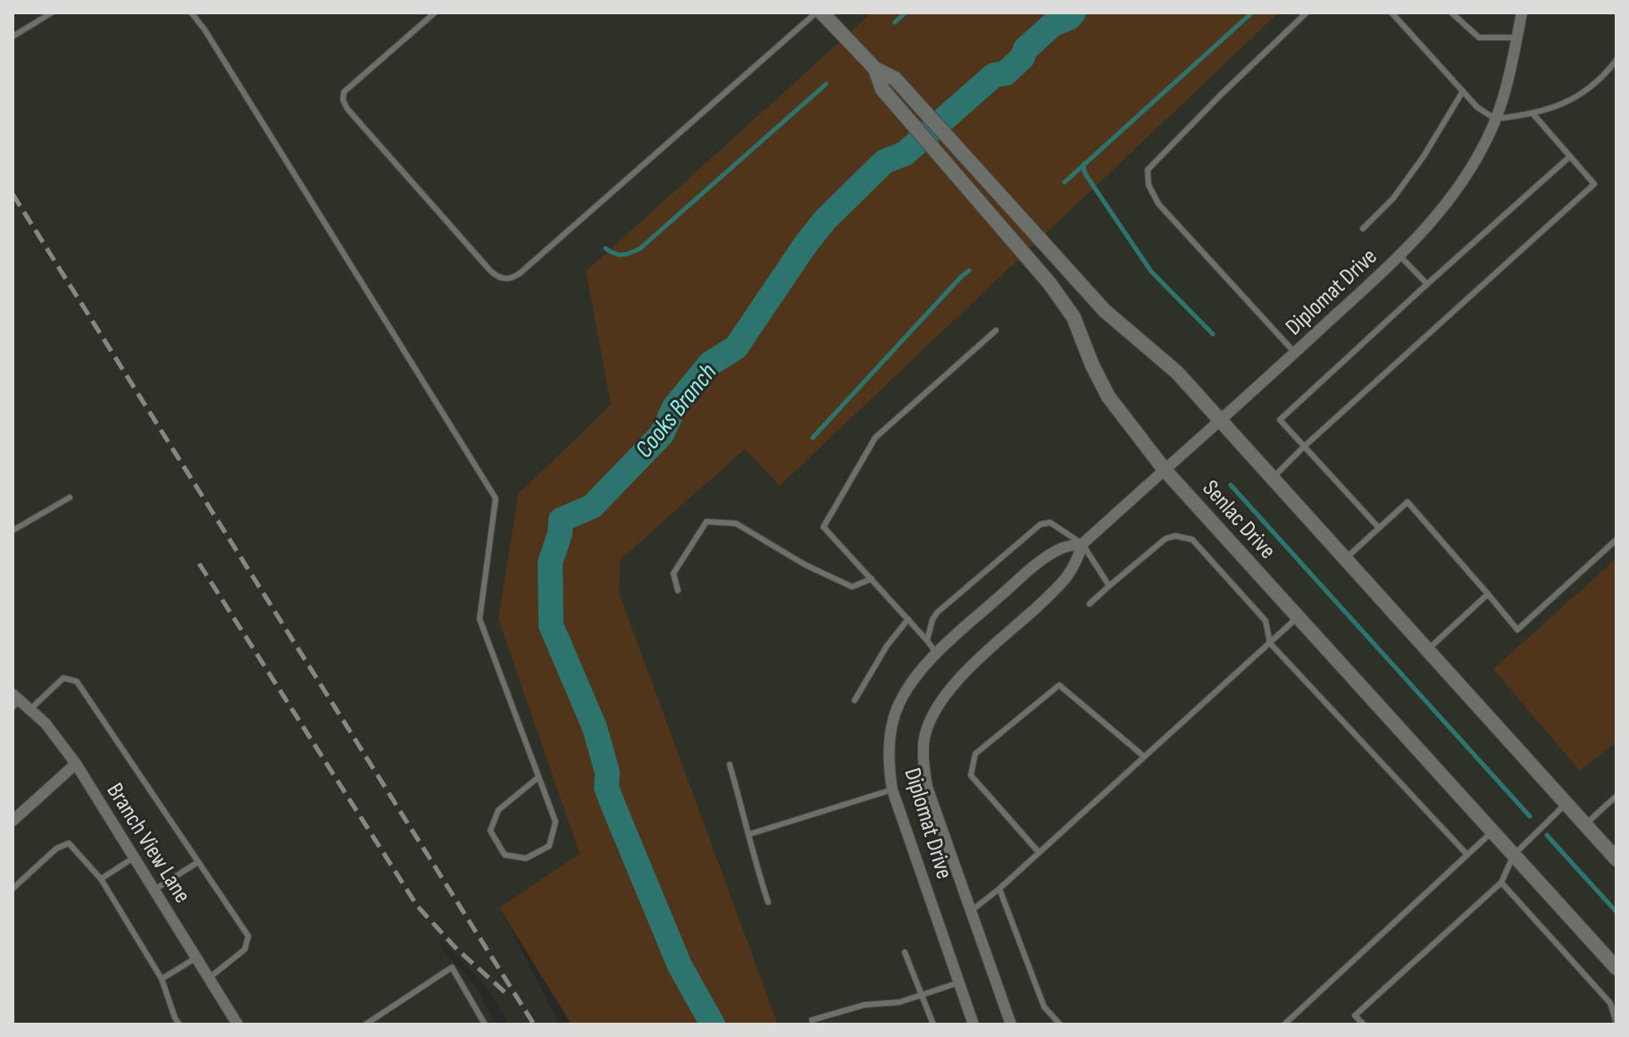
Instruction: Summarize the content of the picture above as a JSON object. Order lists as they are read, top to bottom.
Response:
{
  "streets": {
    "street": ["Diplomat Drive", "Senlac Drive", "Branch View Lane"]
  },
  "crossings": [
    ["Diplomat Drive", "Senlac Drive"]
  ],
  "water": ["Cooks Branch"]
}
